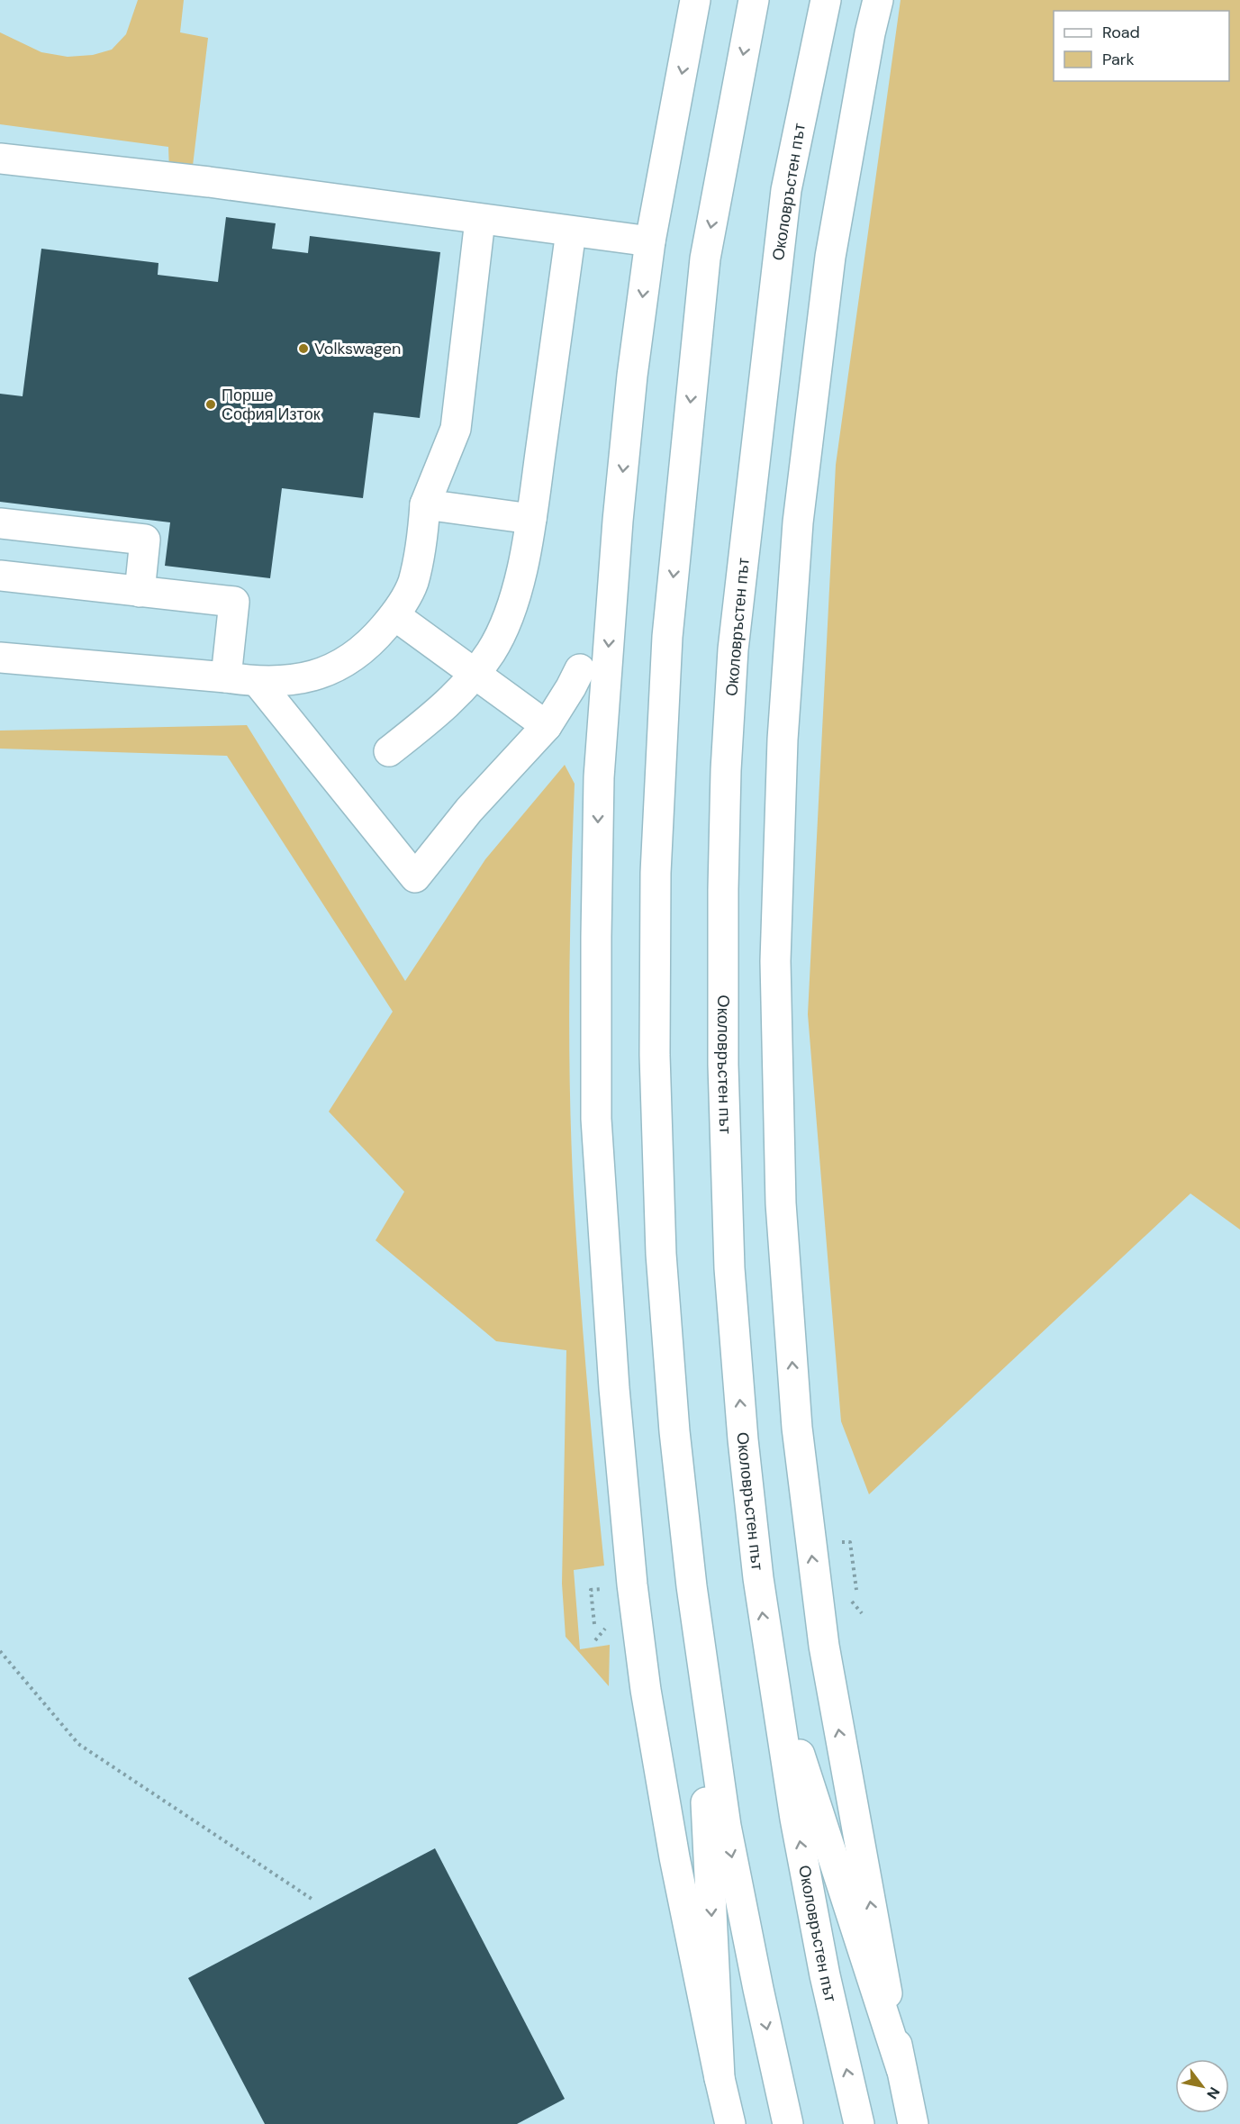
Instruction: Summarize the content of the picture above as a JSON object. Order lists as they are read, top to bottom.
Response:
{
  "streets": {
    "main road": ["Околовръстен път"]
  },
  "places": ["Volkswagen", "Порше София Изток"],
  "legend": ["Road", "Park"],
  "north": "bottom right"
}
